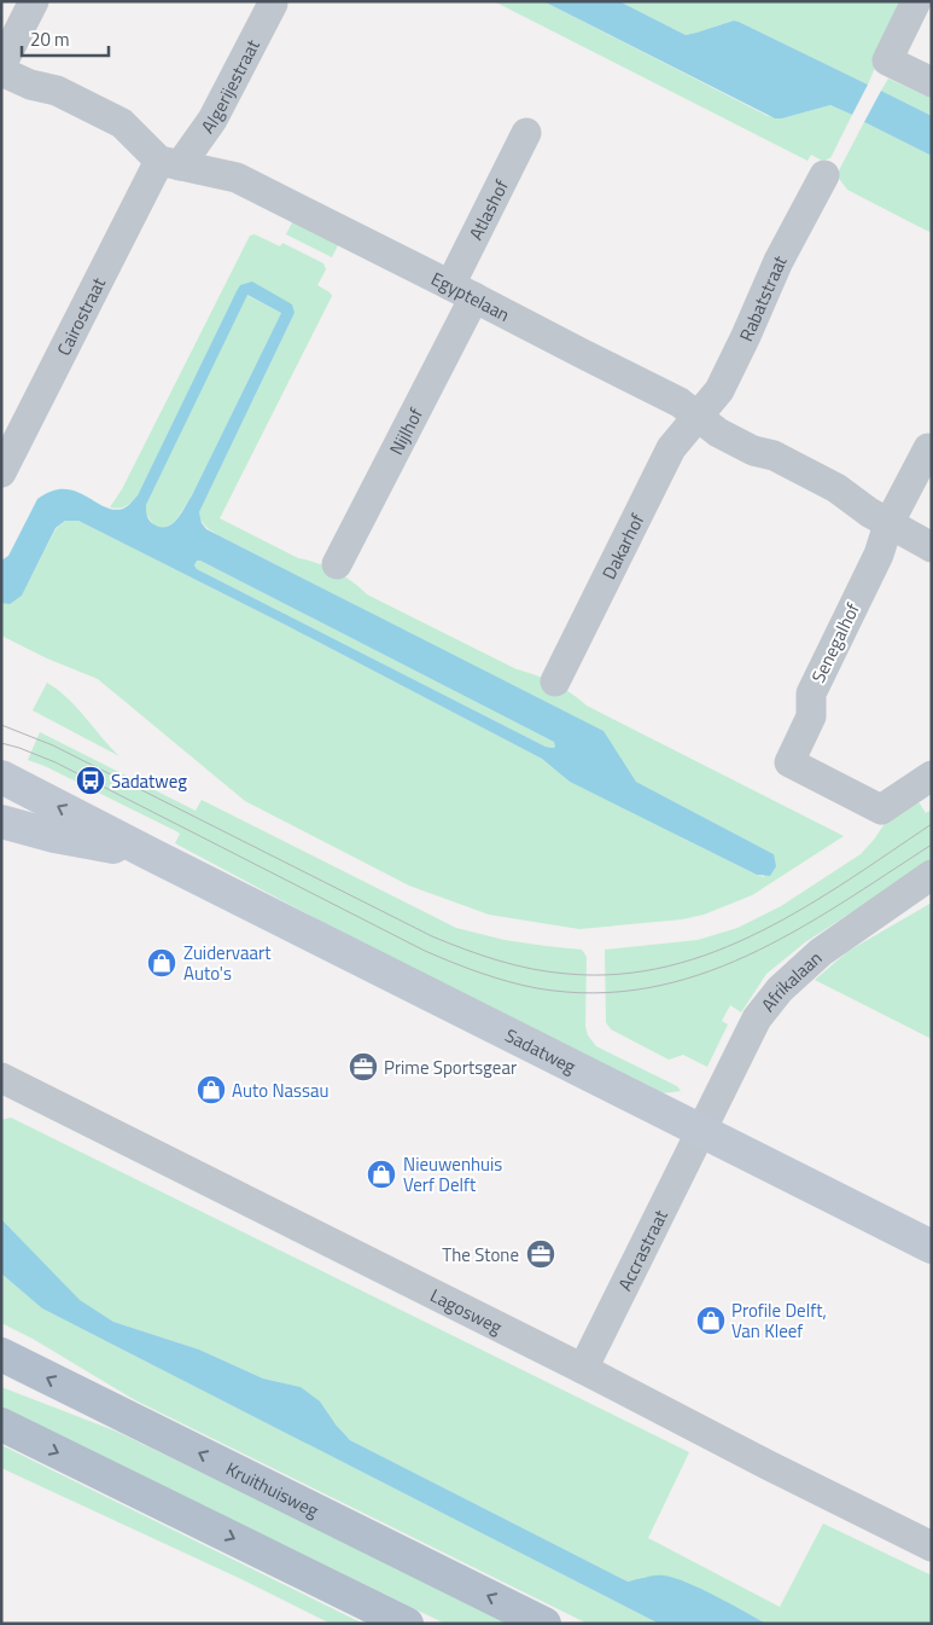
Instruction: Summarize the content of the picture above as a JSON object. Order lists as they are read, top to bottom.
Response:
{
  "streets": {
    "main road": ["Kruithuisweg"],
    "street": [
      "Algerijestraat",
      "Atlashof",
      "Egyptelaan",
      "Rabatstraat",
      "Cairostraat",
      "Nijlhof",
      "Dakarhof",
      "Senegalhof",
      "Afrikalaan",
      "Sadatweg",
      "Accrastraat",
      "Lagosweg"
    ]
  },
  "crossings": [
    ["Algerijestraat", "Egyptelaan"],
    ["Algerijestraat", "Cairostraat"],
    ["Atlashof", "Egyptelaan"],
    ["Atlashof", "Nijlhof"],
    ["Egyptelaan", "Rabatstraat"],
    ["Egyptelaan", "Cairostraat"],
    ["Egyptelaan", "Nijlhof"],
    ["Egyptelaan", "Dakarhof"],
    ["Egyptelaan", "Senegalhof"],
    ["Rabatstraat", "Dakarhof"],
    ["Afrikalaan", "Sadatweg"],
    ["Afrikalaan", "Accrastraat"],
    ["Sadatweg", "Accrastraat"],
    ["Accrastraat", "Lagosweg"]
  ],
  "places": {
    "bus stop": ["Sadatweg"],
    "shop": [
      "Zuidervaart Auto's",
      "Auto Nassau",
      "Nieuwenhuis Verf Delft",
      "Profile Delft, Van Kleef"
    ],
    "office": ["Prime Sportsgear", "The Stone"]
  },
  "scale_bar": "20 m"
}
